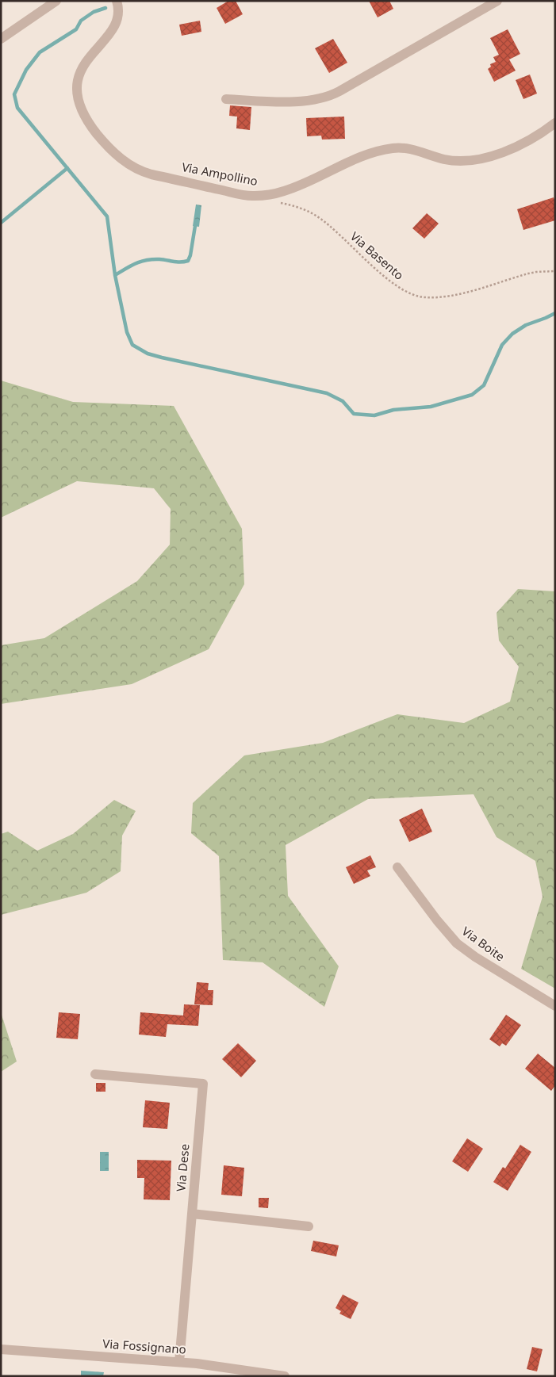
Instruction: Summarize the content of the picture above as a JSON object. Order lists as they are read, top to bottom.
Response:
{
  "streets": {
    "street": [
      "Via Ampollino",
      "Via Boite",
      "Via Dese",
      "Via Fossignano"
    ],
    "path": ["Via Basento"]
  },
  "crossings": [
    ["Via Dese", "Via Fossignano"]
  ]
}
